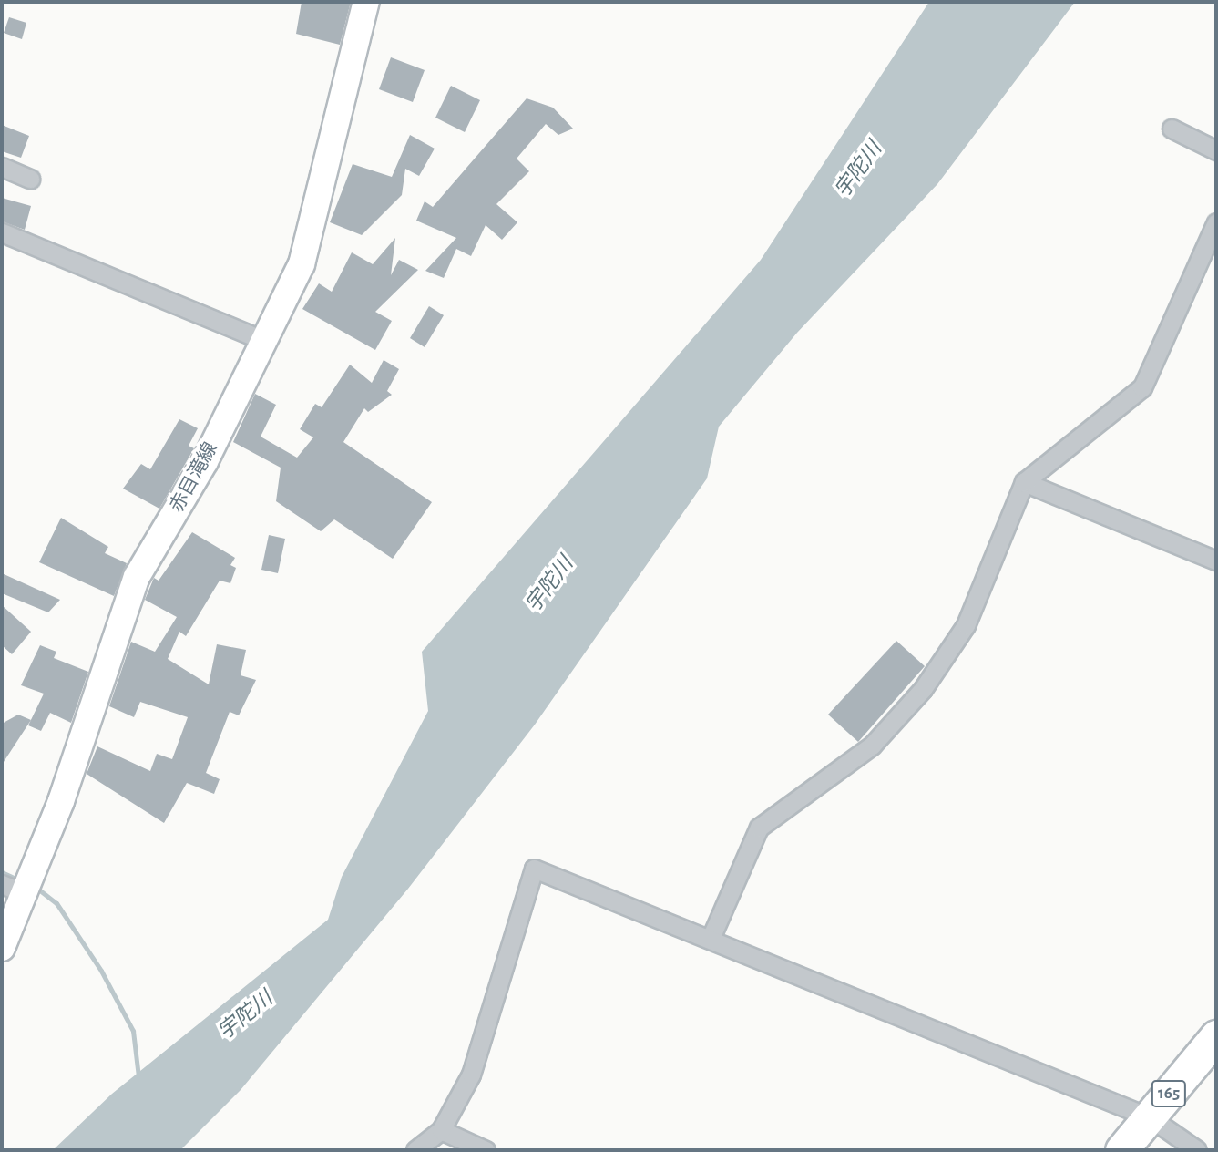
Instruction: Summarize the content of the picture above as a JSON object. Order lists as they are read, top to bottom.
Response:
{
  "streets": {
    "highway": ["165"],
    "main road": ["赤目滝線"]
  },
  "water": ["宇陀川"]
}
